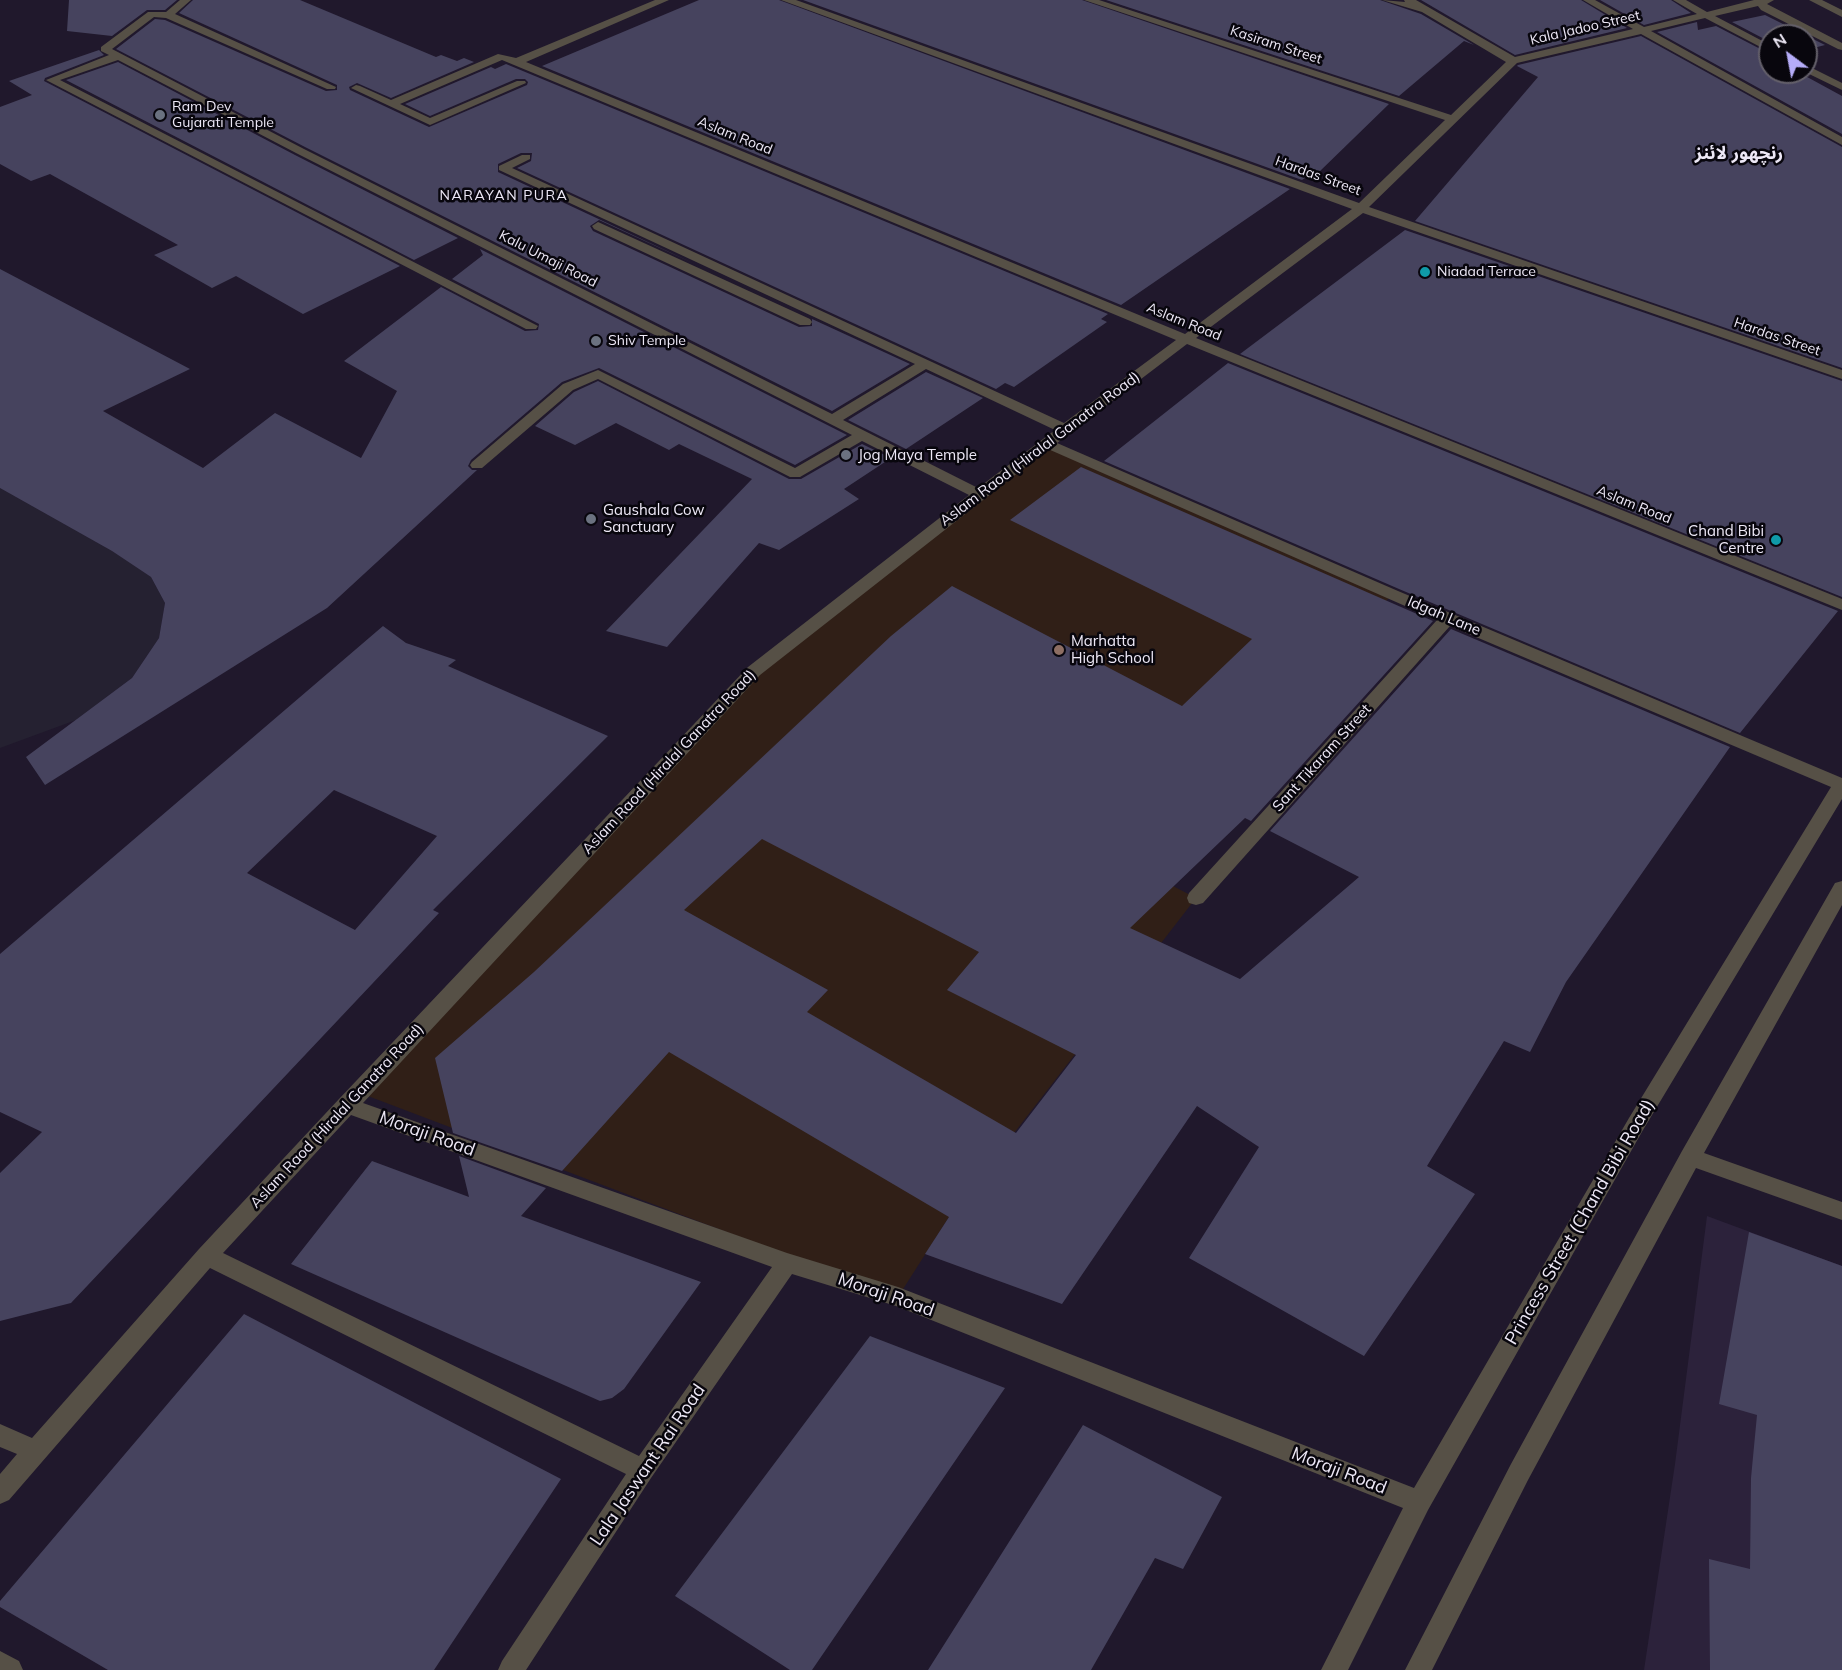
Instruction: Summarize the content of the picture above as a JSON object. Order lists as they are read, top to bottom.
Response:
{
  "streets": {
    "street": [
      "Kala Jadoo Street",
      "Kasiram Street",
      "Aslam Road",
      "Hardas Street",
      "Kalu Umaji Road",
      "Aslam Raod (Hiralal Ganatra Road)",
      "Idgah Lane",
      "Sant Tikaram Street",
      "Moraji Road",
      "Princess Street (Chand Bibi Road)",
      "Lala Jaswant Rai Road"
    ]
  },
  "crossings": [
    ["Kala Jadoo Street", "Aslam Raod (Hiralal Ganatra Road)"],
    ["Kasiram Street", "Aslam Raod (Hiralal Ganatra Road)"],
    ["Aslam Road", "Aslam Raod (Hiralal Ganatra Road)"],
    ["Hardas Street", "Aslam Raod (Hiralal Ganatra Road)"],
    ["Kalu Umaji Road", "Aslam Raod (Hiralal Ganatra Road)"],
    ["Aslam Raod (Hiralal Ganatra Road)", "Idgah Lane"],
    ["Aslam Raod (Hiralal Ganatra Road)", "Moraji Road"],
    ["Idgah Lane", "Sant Tikaram Street"],
    ["Idgah Lane", "Princess Street (Chand Bibi Road)"],
    ["Moraji Road", "Princess Street (Chand Bibi Road)"],
    ["Moraji Road", "Lala Jaswant Rai Road"]
  ],
  "districts": ["رنچھور لائنز", "NARAYAN PURA"],
  "places": [
    "Ram Dev Gujarati Temple",
    "Niadad Terrace",
    "Shiv Temple",
    "Jog Maya Temple",
    "Gaushala Cow Sanctuary",
    "Chand Bibi Centre",
    "Marhatta High School"
  ],
  "north": "top left"
}
